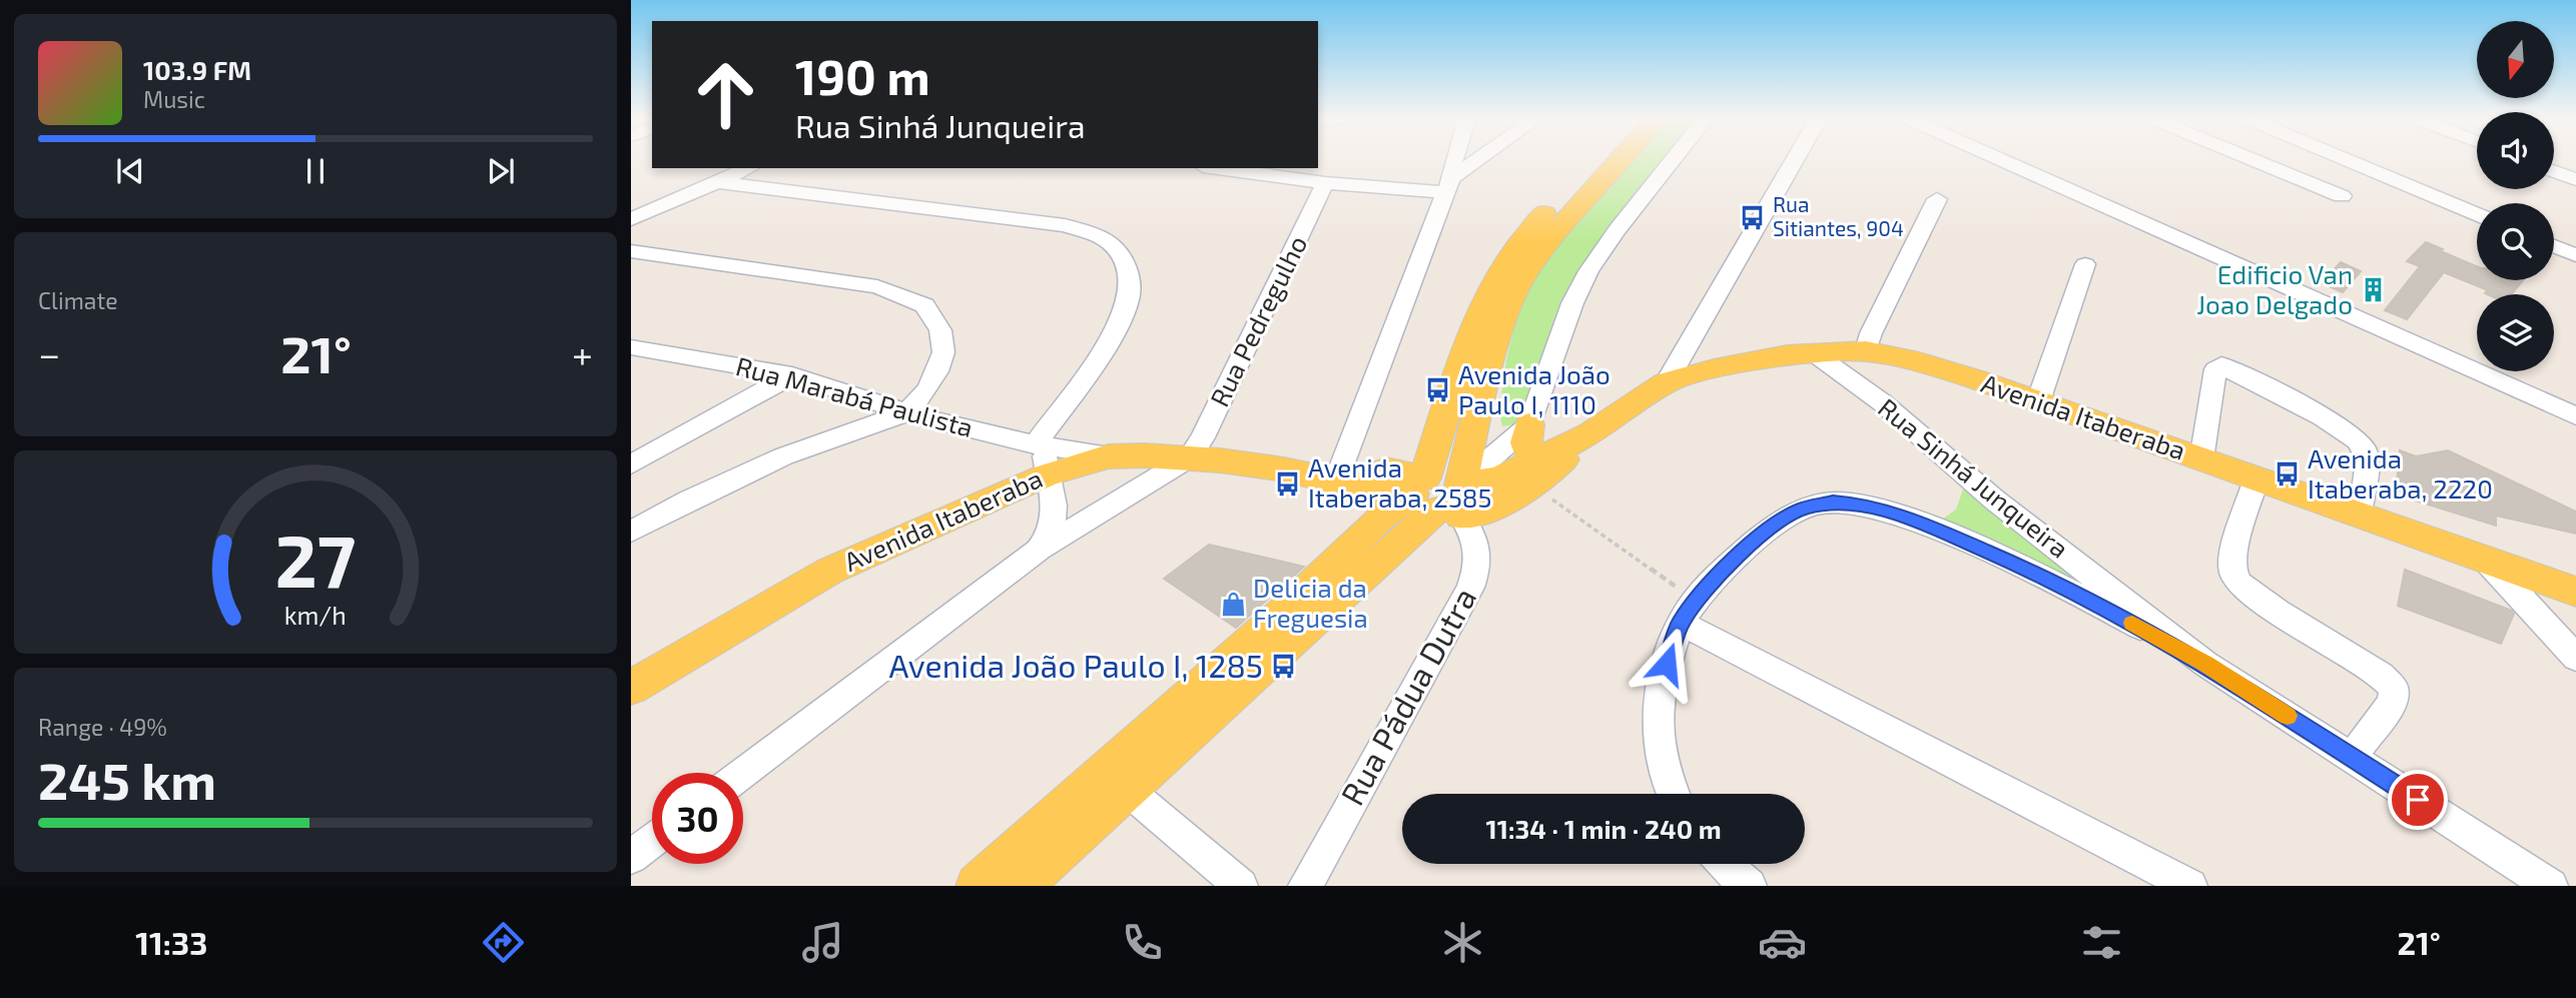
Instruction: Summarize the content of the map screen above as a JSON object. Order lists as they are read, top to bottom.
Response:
{
  "streets": {
    "main road": ["Avenida Itaberaba"],
    "street": [
      "Rua Pedregulho",
      "Rua Marabá Paulista",
      "Rua Sinhá Junqueira",
      "Rua Pádua Dutra"
    ]
  },
  "crossings": [
    ["Rua Pedregulho", "Avenida Itaberaba"],
    ["Rua Marabá Paulista", "Avenida Itaberaba"],
    ["Avenida Itaberaba", "Rua Sinhá Junqueira"],
    ["Avenida Itaberaba", "Rua Pádua Dutra"]
  ],
  "places": {
    "bus stop": [
      "Rua Sitiantes, 904",
      "Avenida João Paulo I, 1110",
      "Avenida Itaberaba, 2220",
      "Avenida Itaberaba, 2585",
      "Avenida João Paulo I, 1285"
    ],
    "building": ["Edificio Van Joao Delgado"],
    "shop": ["Delicia da Freguesia"]
  },
  "north": "bottom",
  "page": {
    "turn": ["190 m", "Rua Sinhá Junqueira"],
    "song": ["103.9 FM", "Music"],
    "tile": [
      "Climate",
      ["Range · 49%", "245 km"]
    ],
    "heat": ["−", "21°", "+"],
    "limit": "30",
    "trip": "11:34 · 1 min · 240 m",
    "tabs": ["11:33", "21°"],
    "gauge": ["27", "km/h"]
  }
}
